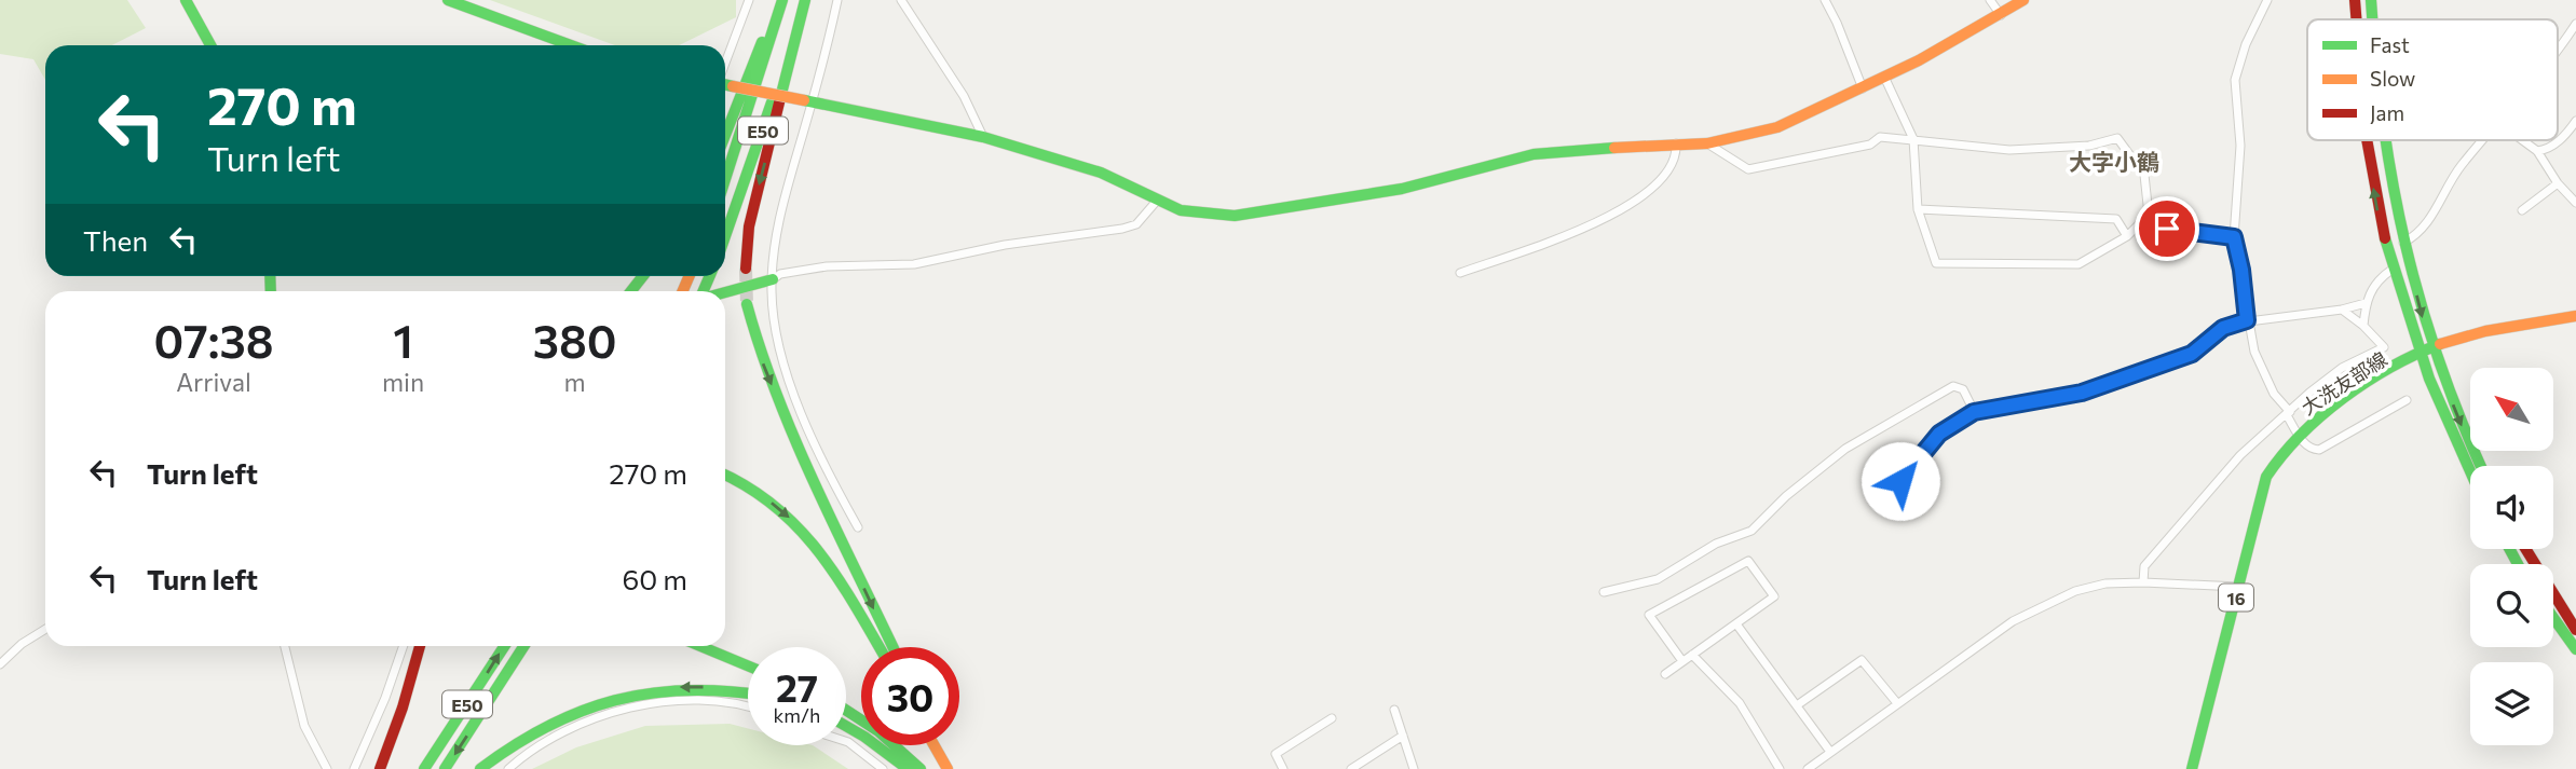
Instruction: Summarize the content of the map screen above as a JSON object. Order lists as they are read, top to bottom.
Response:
{
  "streets": {
    "main road": ["E50", "大洗友部線", "16"]
  },
  "districts": ["大字小鶴"],
  "legend": ["Fast", "Slow", "Jam"],
  "north": "top left",
  "page": {
    "turn": ["270 m", "Turn left"],
    "then": "Then",
    "eta": [
      "07:38",
      "Arrival",
      "1",
      "min",
      "380",
      "m"
    ],
    "list": [
      {
        "name": "Turn left",
        "value": "270 m"
      },
      {
        "name": "Turn left",
        "value": "60 m"
      }
    ],
    "speed": "27 km/h",
    "limit": "30"
  }
}
